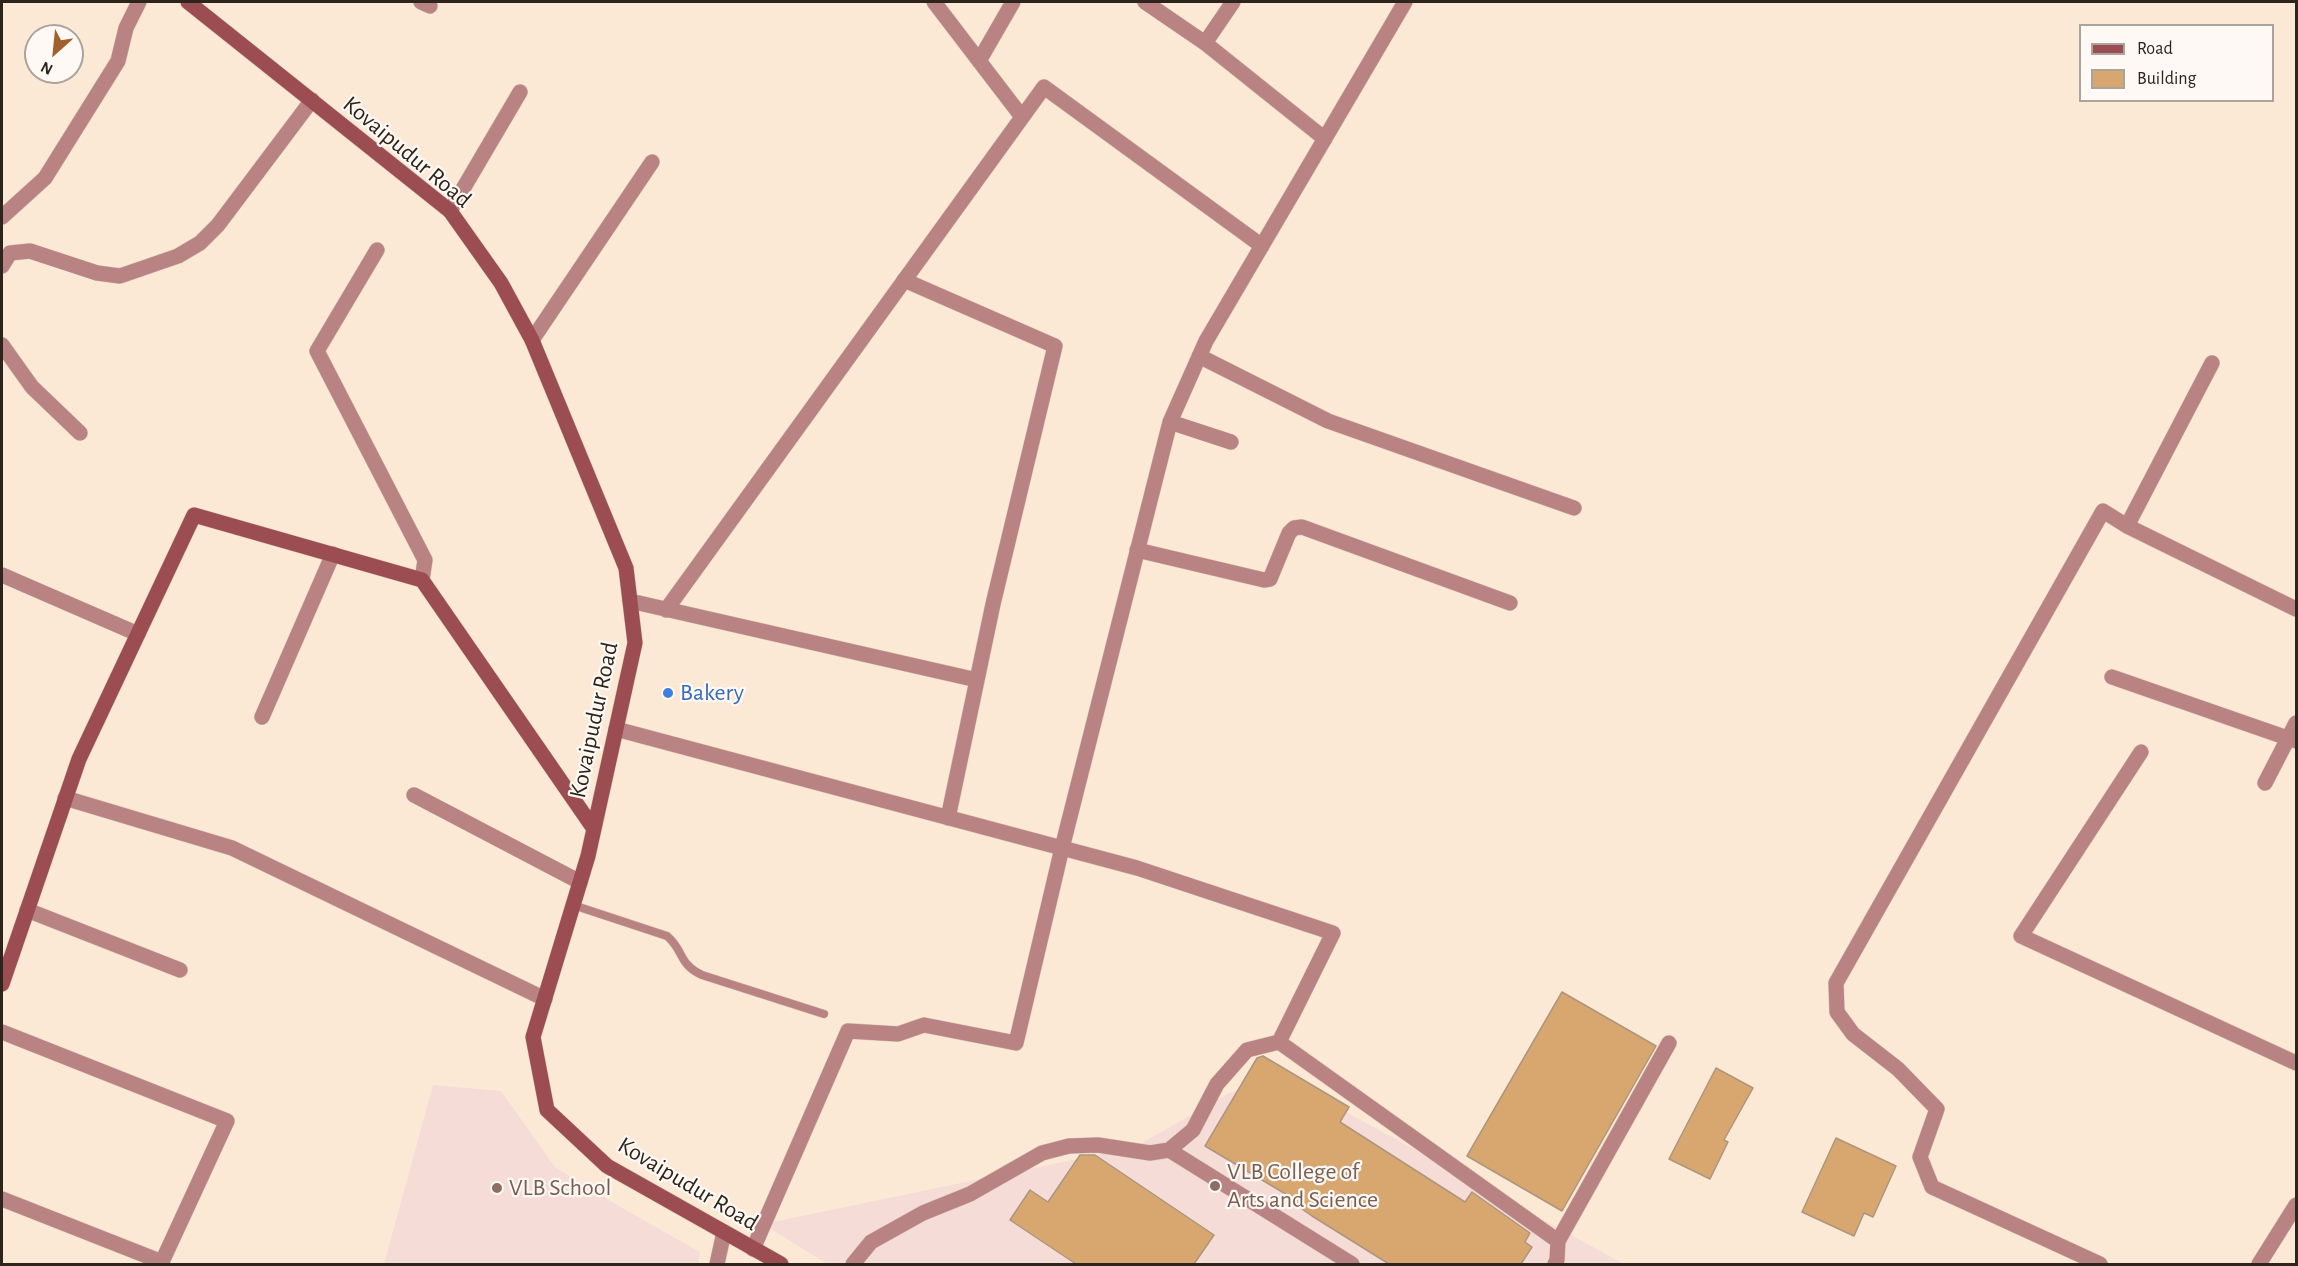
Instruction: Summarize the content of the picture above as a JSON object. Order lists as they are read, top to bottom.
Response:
{
  "streets": {
    "main road": ["Kovaipudur Road"]
  },
  "places": ["Bakery", "VLB College of Arts and Science", "VLB School"],
  "legend": ["Road", "Building"],
  "north": "bottom left"
}
